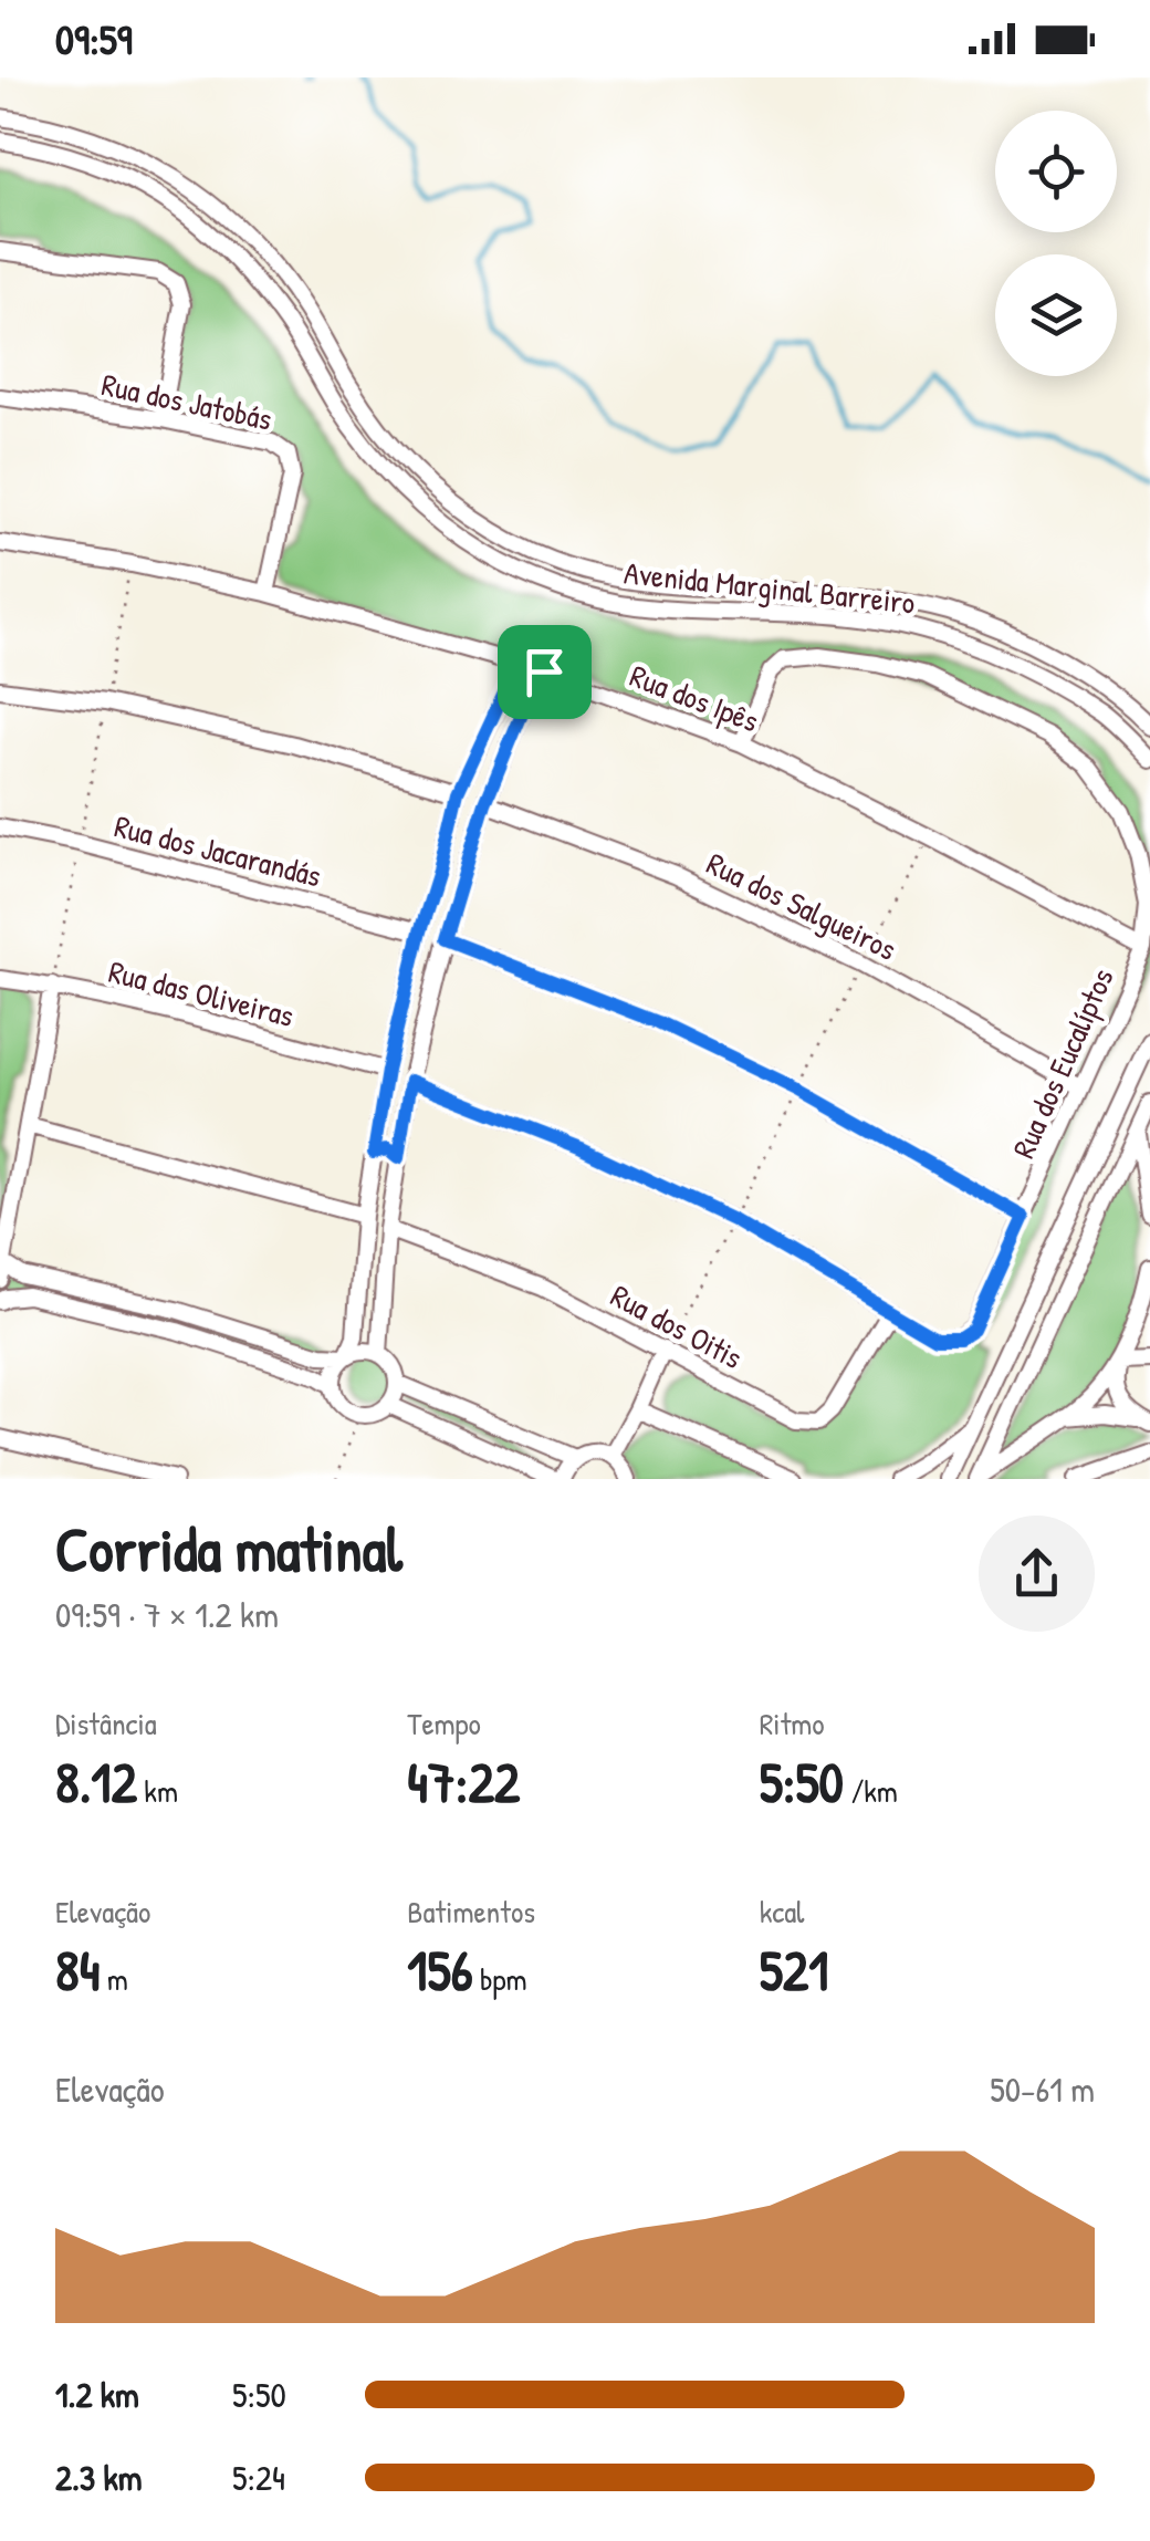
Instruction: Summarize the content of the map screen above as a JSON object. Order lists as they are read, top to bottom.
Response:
{
  "streets": {
    "street": [
      "Rua dos Jatobás",
      "Avenida Marginal Barreiro",
      "Rua dos Ipês",
      "Rua dos Jacarandás",
      "Rua dos Salgueiros",
      "Rua das Oliveiras",
      "Rua dos Eucalíptos",
      "Rua dos Oitis"
    ]
  },
  "crossings": [
    ["Rua dos Jatobás", "Rua dos Ipês"],
    ["Rua dos Ipês", "Rua dos Eucalíptos"],
    ["Rua dos Salgueiros", "Rua dos Eucalíptos"],
    ["Rua dos Eucalíptos", "Rua dos Oitis"]
  ],
  "page": {
    "status": "09:59",
    "heading": ["Corrida matinal", "09:59 · 7 × 1.2 km"],
    "stats": [
      ["Distância", "8.12 km"],
      ["Tempo", "47:22"],
      ["Ritmo", "5:50 /km"],
      ["Elevação", "84 m"],
      ["Batimentos", "156 bpm"],
      ["kcal", "521"]
    ],
    "chart": ["Elevação", "50–61 m"],
    "list": [
      {
        "name": "1.2 km",
        "note": "5:50"
      },
      {
        "name": "2.3 km",
        "note": "5:24"
      }
    ]
  }
}
